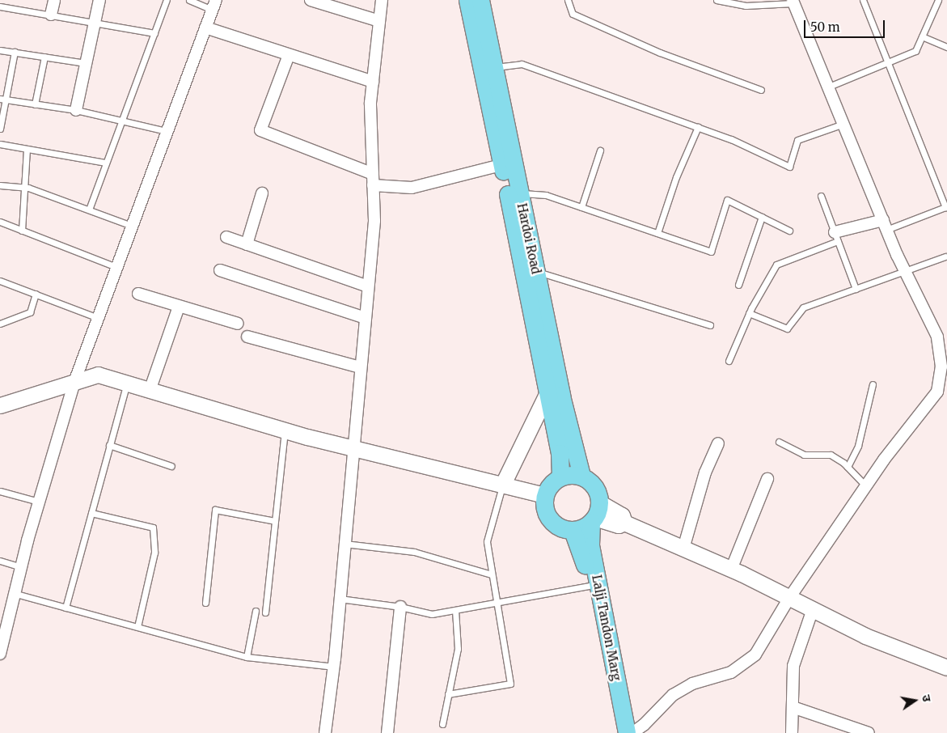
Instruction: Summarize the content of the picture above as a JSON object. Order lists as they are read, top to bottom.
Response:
{
  "streets": {
    "main road": ["Hardoi Road", "Lalji Tandon Marg"]
  },
  "crossings": [
    ["Hardoi Road", "Lalji Tandon Marg"]
  ],
  "scale_bar": "50 m",
  "north": "right"
}
